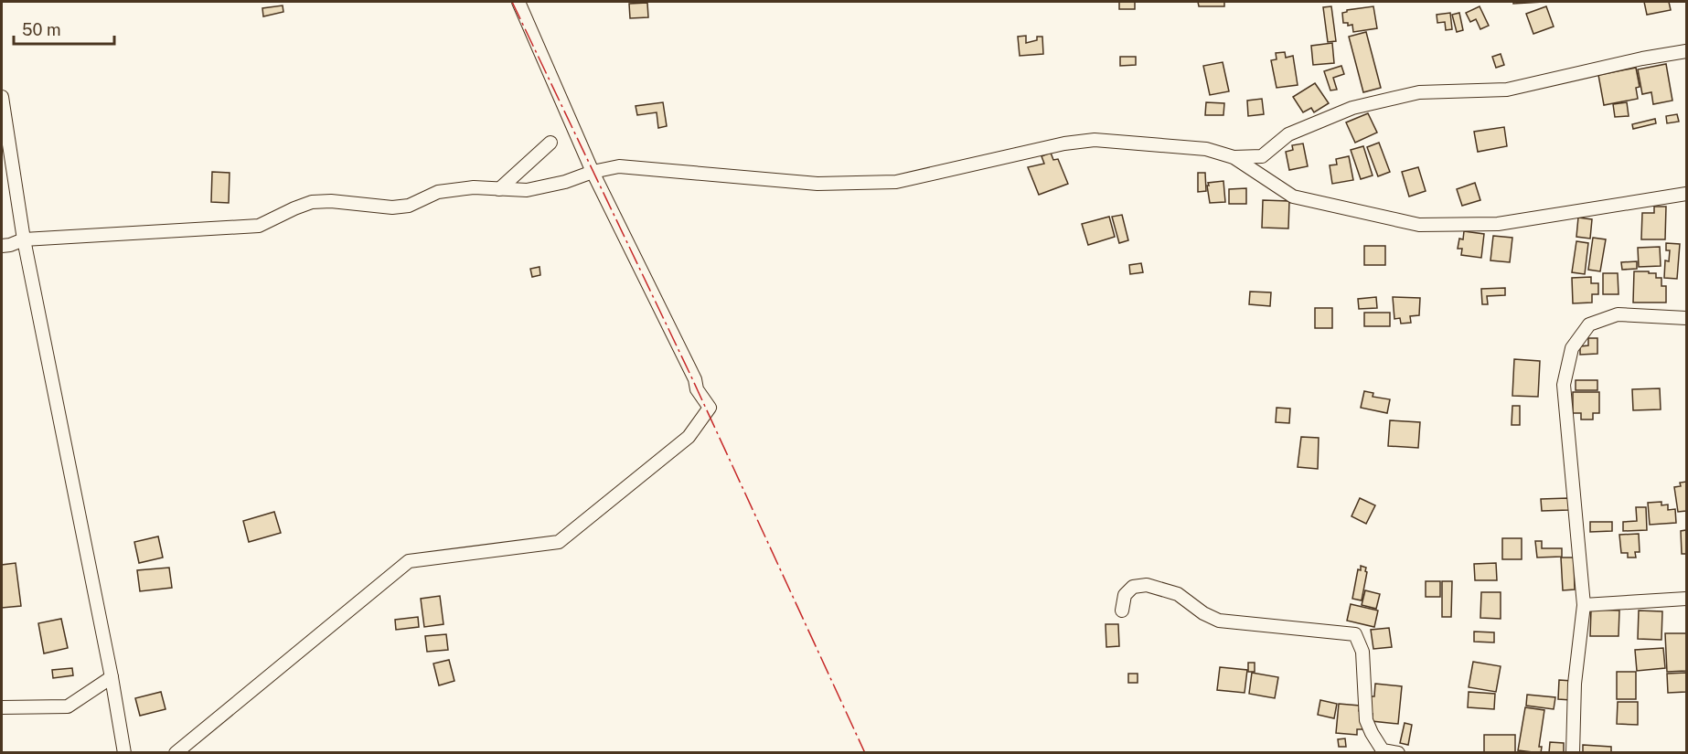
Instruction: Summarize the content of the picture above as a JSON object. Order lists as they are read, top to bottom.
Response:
{
  "scale_bar": "50 m"
}
